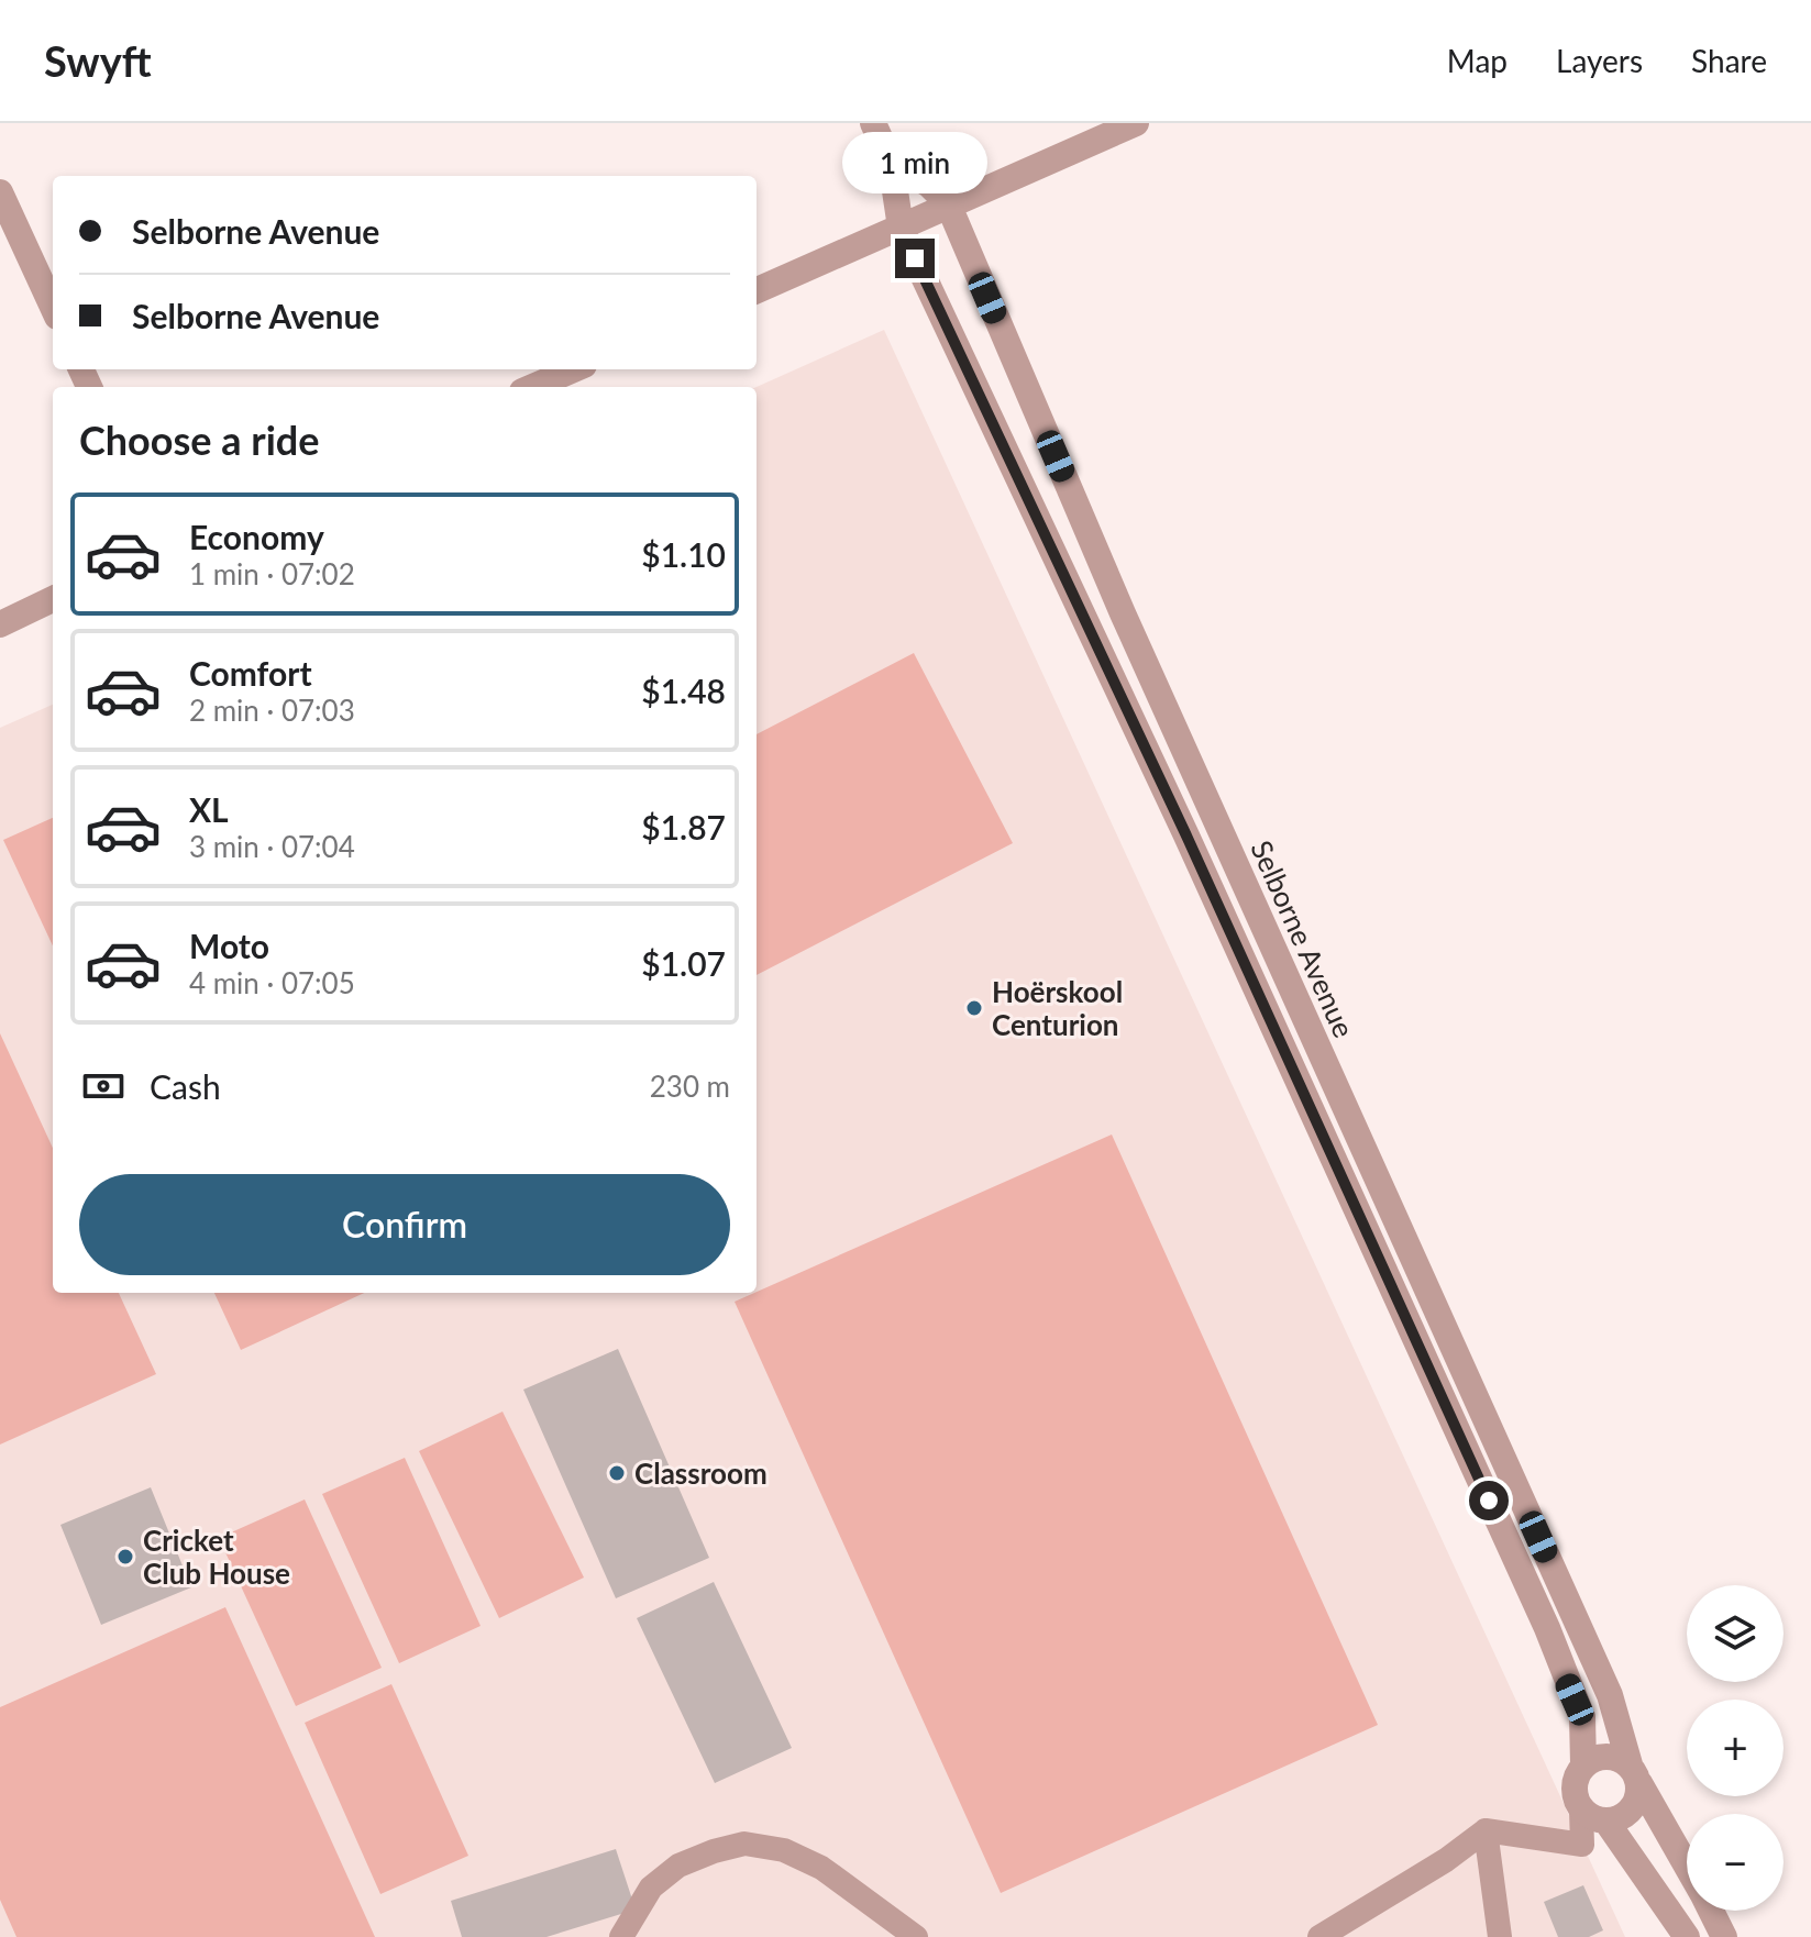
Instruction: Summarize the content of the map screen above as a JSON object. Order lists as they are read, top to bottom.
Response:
{
  "streets": {
    "street": ["Selborne Avenue"]
  },
  "places": ["Hoërskool Centurion", "Classroom", "Cricket Club House"],
  "page": {
    "header": "Swyft",
    "nav": ["Map", "Layers", "Share"],
    "bubble": "1 min",
    "banner": ["Selborne Avenue", "Selborne Avenue"],
    "heading": "Choose a ride",
    "list": [
      {
        "name": "Economy",
        "note": "1 min · 07:02",
        "value": "$1.10"
      },
      {
        "name": "Comfort",
        "note": "2 min · 07:03",
        "value": "$1.48"
      },
      {
        "name": "XL",
        "note": "3 min · 07:04",
        "value": "$1.87"
      },
      {
        "name": "Moto",
        "note": "4 min · 07:05",
        "value": "$1.07"
      }
    ],
    "pay": ["Cash", "230 m"],
    "buttons": "Confirm",
    "map_buttons": ["+", "−"]
  }
}
